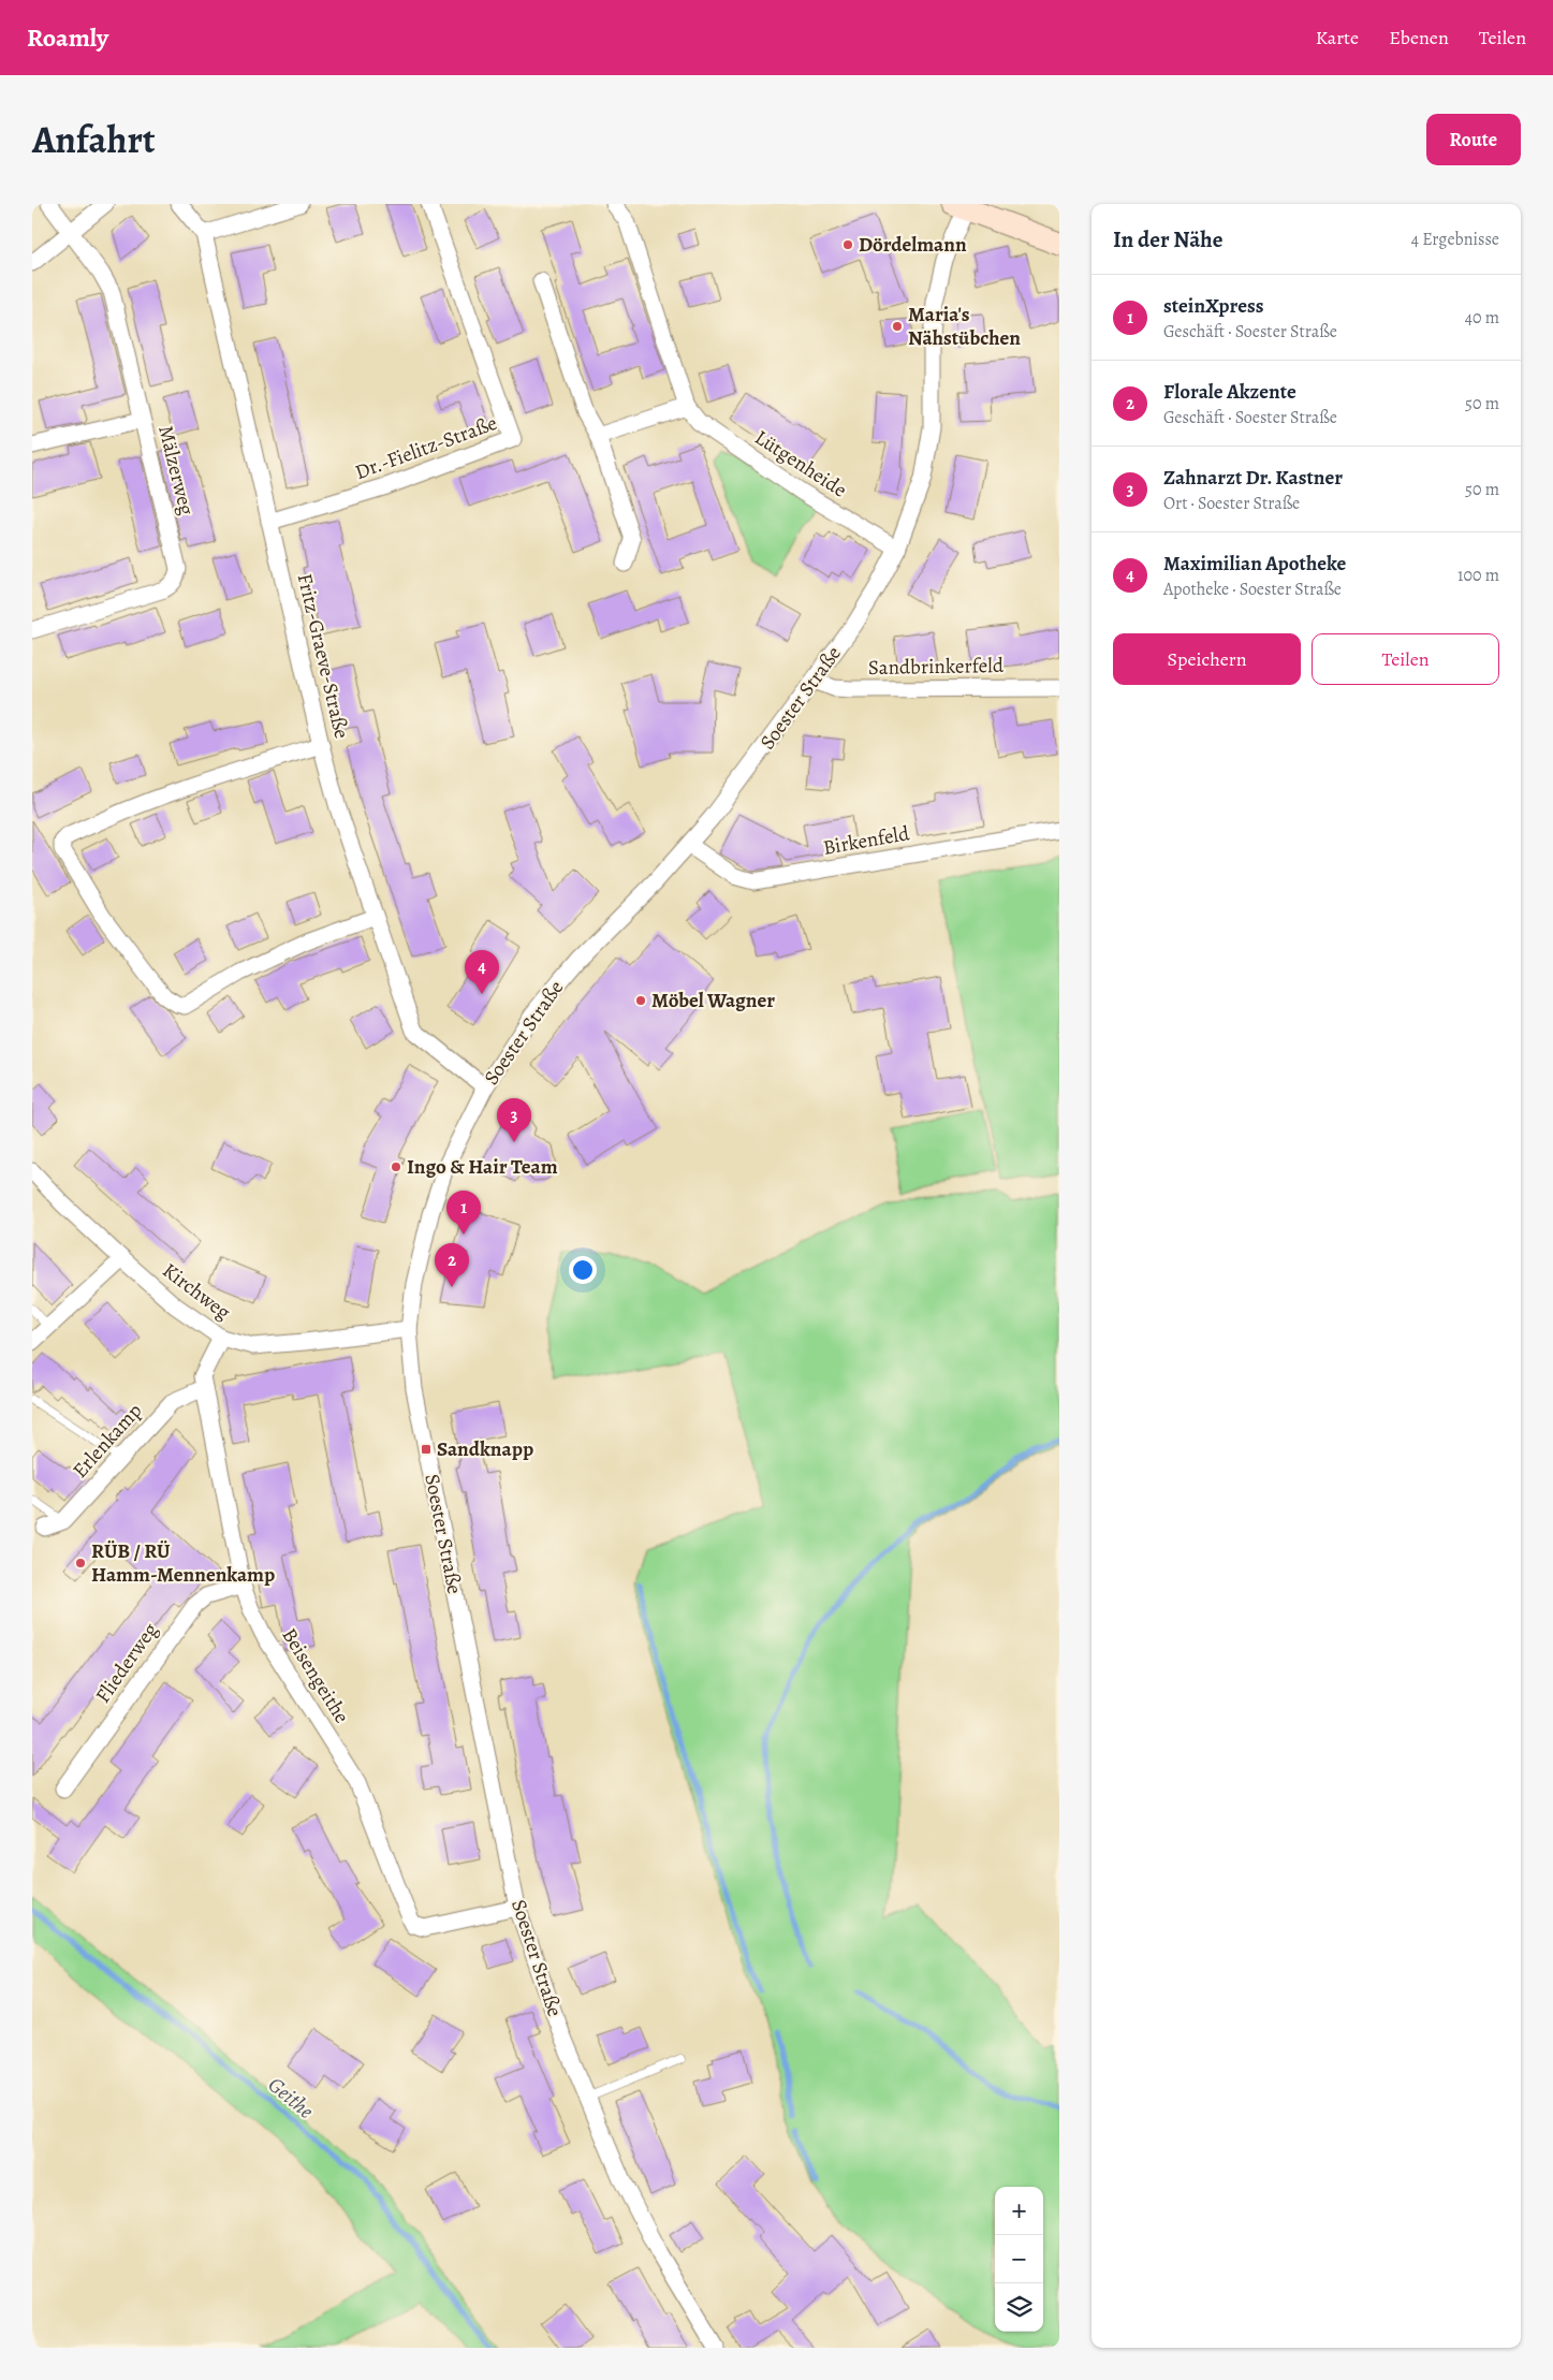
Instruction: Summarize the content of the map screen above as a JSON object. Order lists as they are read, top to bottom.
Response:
{
  "streets": {
    "street": [
      "Dr.-Fielitz-Straße",
      "Lütgenheide",
      "Mälzerweg",
      "Fritz-Graeve-Straße",
      "Sandbrinkerfeld",
      "Soester Straße",
      "Birkenfeld",
      "Kirchweg",
      "Erlenkamp",
      "Fliederweg",
      "Beisengeithe"
    ]
  },
  "crossings": [
    ["Dr.-Fielitz-Straße", "Fritz-Graeve-Straße"],
    ["Lütgenheide", "Soester Straße"],
    ["Fritz-Graeve-Straße", "Soester Straße"],
    ["Sandbrinkerfeld", "Soester Straße"],
    ["Soester Straße", "Birkenfeld"],
    ["Soester Straße", "Kirchweg"],
    ["Soester Straße", "Beisengeithe"],
    ["Kirchweg", "Beisengeithe"],
    ["Erlenkamp", "Beisengeithe"],
    ["Fliederweg", "Beisengeithe"]
  ],
  "water": ["Geithe"],
  "places": {
    "other": [
      "Dördelmann",
      "Maria's Nähstübchen",
      "Möbel Wagner",
      "Ingo & Hair Team",
      "RÜB / RÜ Hamm-Mennenkamp"
    ],
    "transit": ["Sandknapp"]
  },
  "page": {
    "header": "Roamly",
    "nav": ["Karte", "Ebenen", "Teilen"],
    "title": "Anfahrt",
    "buttons": [
      "Route",
      ["Speichern", "Teilen"]
    ],
    "heading": ["In der Nähe", "4 Ergebnisse"],
    "list": [
      {
        "mark": "1",
        "name": "steinXpress",
        "note": "Geschäft · Soester Straße",
        "value": "40 m"
      },
      {
        "mark": "2",
        "name": "Florale Akzente",
        "note": "Geschäft · Soester Straße",
        "value": "50 m"
      },
      {
        "mark": "3",
        "name": "Zahnarzt Dr. Kastner",
        "note": "Ort · Soester Straße",
        "value": "50 m"
      },
      {
        "mark": "4",
        "name": "Maximilian Apotheke",
        "note": "Apotheke · Soester Straße",
        "value": "100 m"
      }
    ],
    "pins": [
      "4",
      "3",
      "1",
      "2"
    ],
    "map_buttons": ["+", "−"]
  }
}
